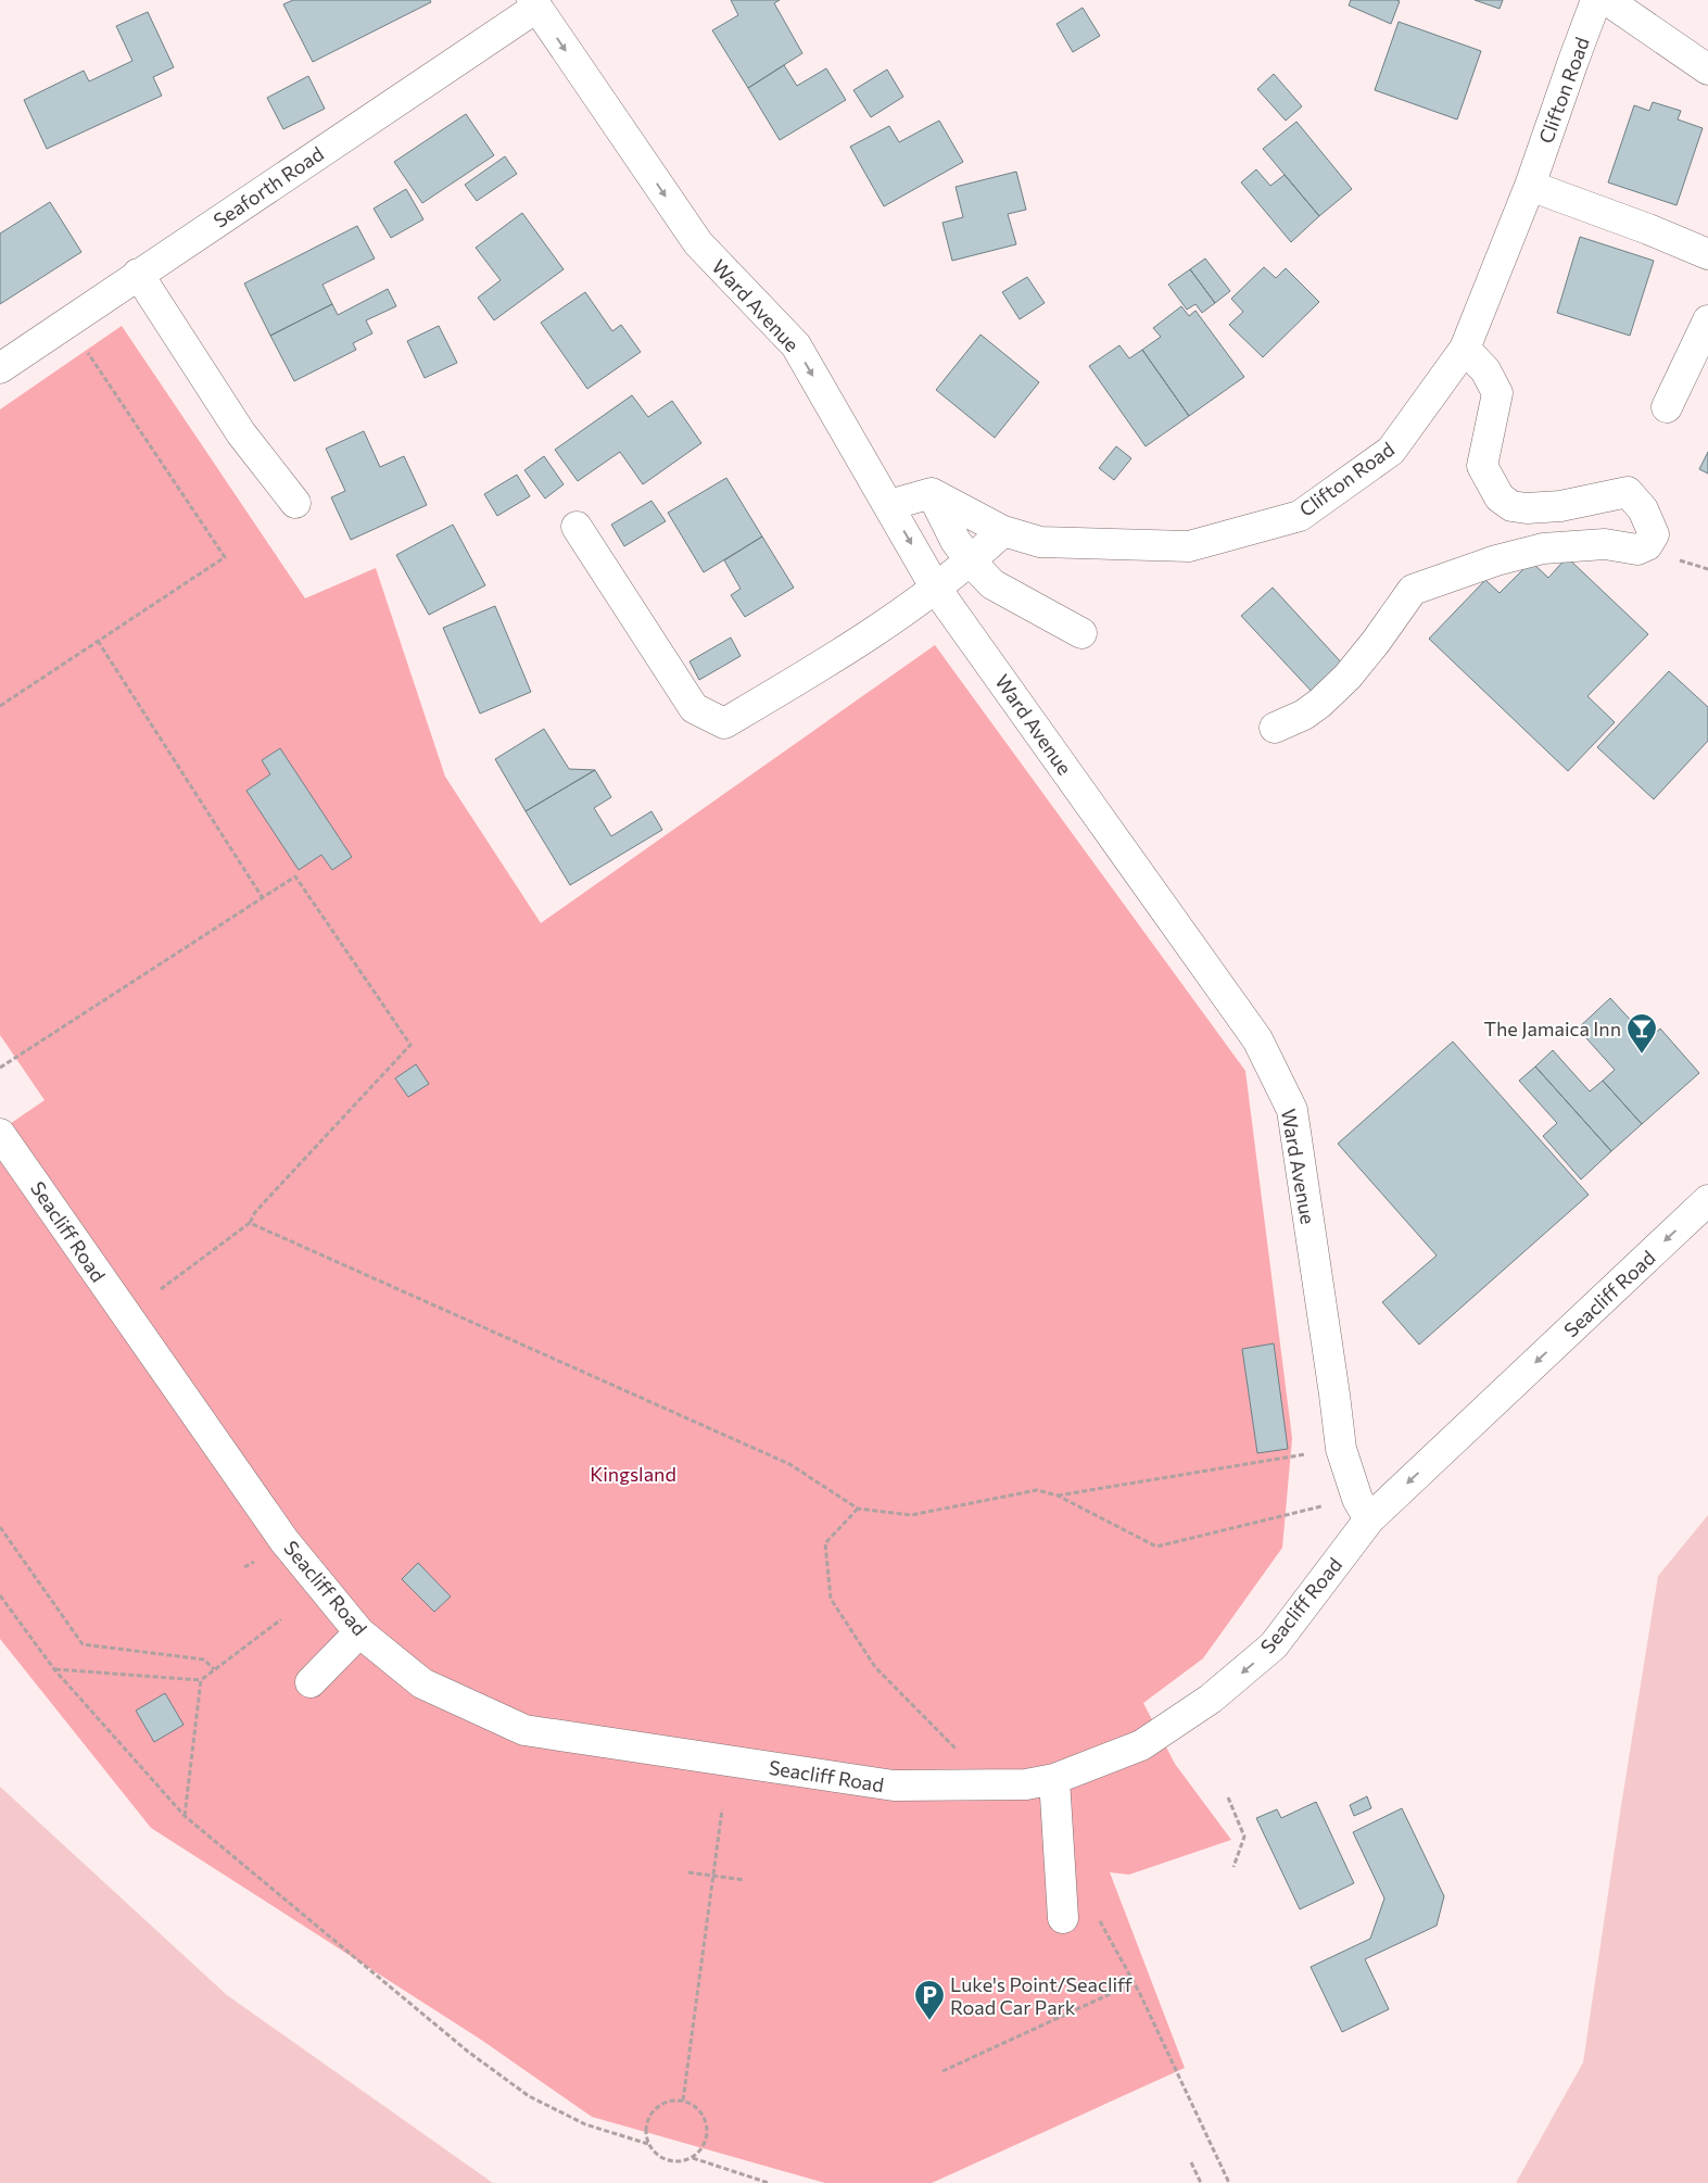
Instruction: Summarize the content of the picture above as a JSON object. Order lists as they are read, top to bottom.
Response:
{
  "streets": {
    "street": [
      "Clifton Road",
      "Seaforth Road",
      "Ward Avenue",
      "Seacliff Road"
    ]
  },
  "crossings": [
    ["Seaforth Road", "Ward Avenue"],
    ["Ward Avenue", "Seacliff Road"]
  ],
  "one_way": ["Ward Avenue", "Seacliff Road"],
  "parks": ["Kingsland"],
  "places": {
    "bar": ["The Jamaica Inn"],
    "parking": ["Luke's Point/Seacliff Road Car Park"]
  }
}
